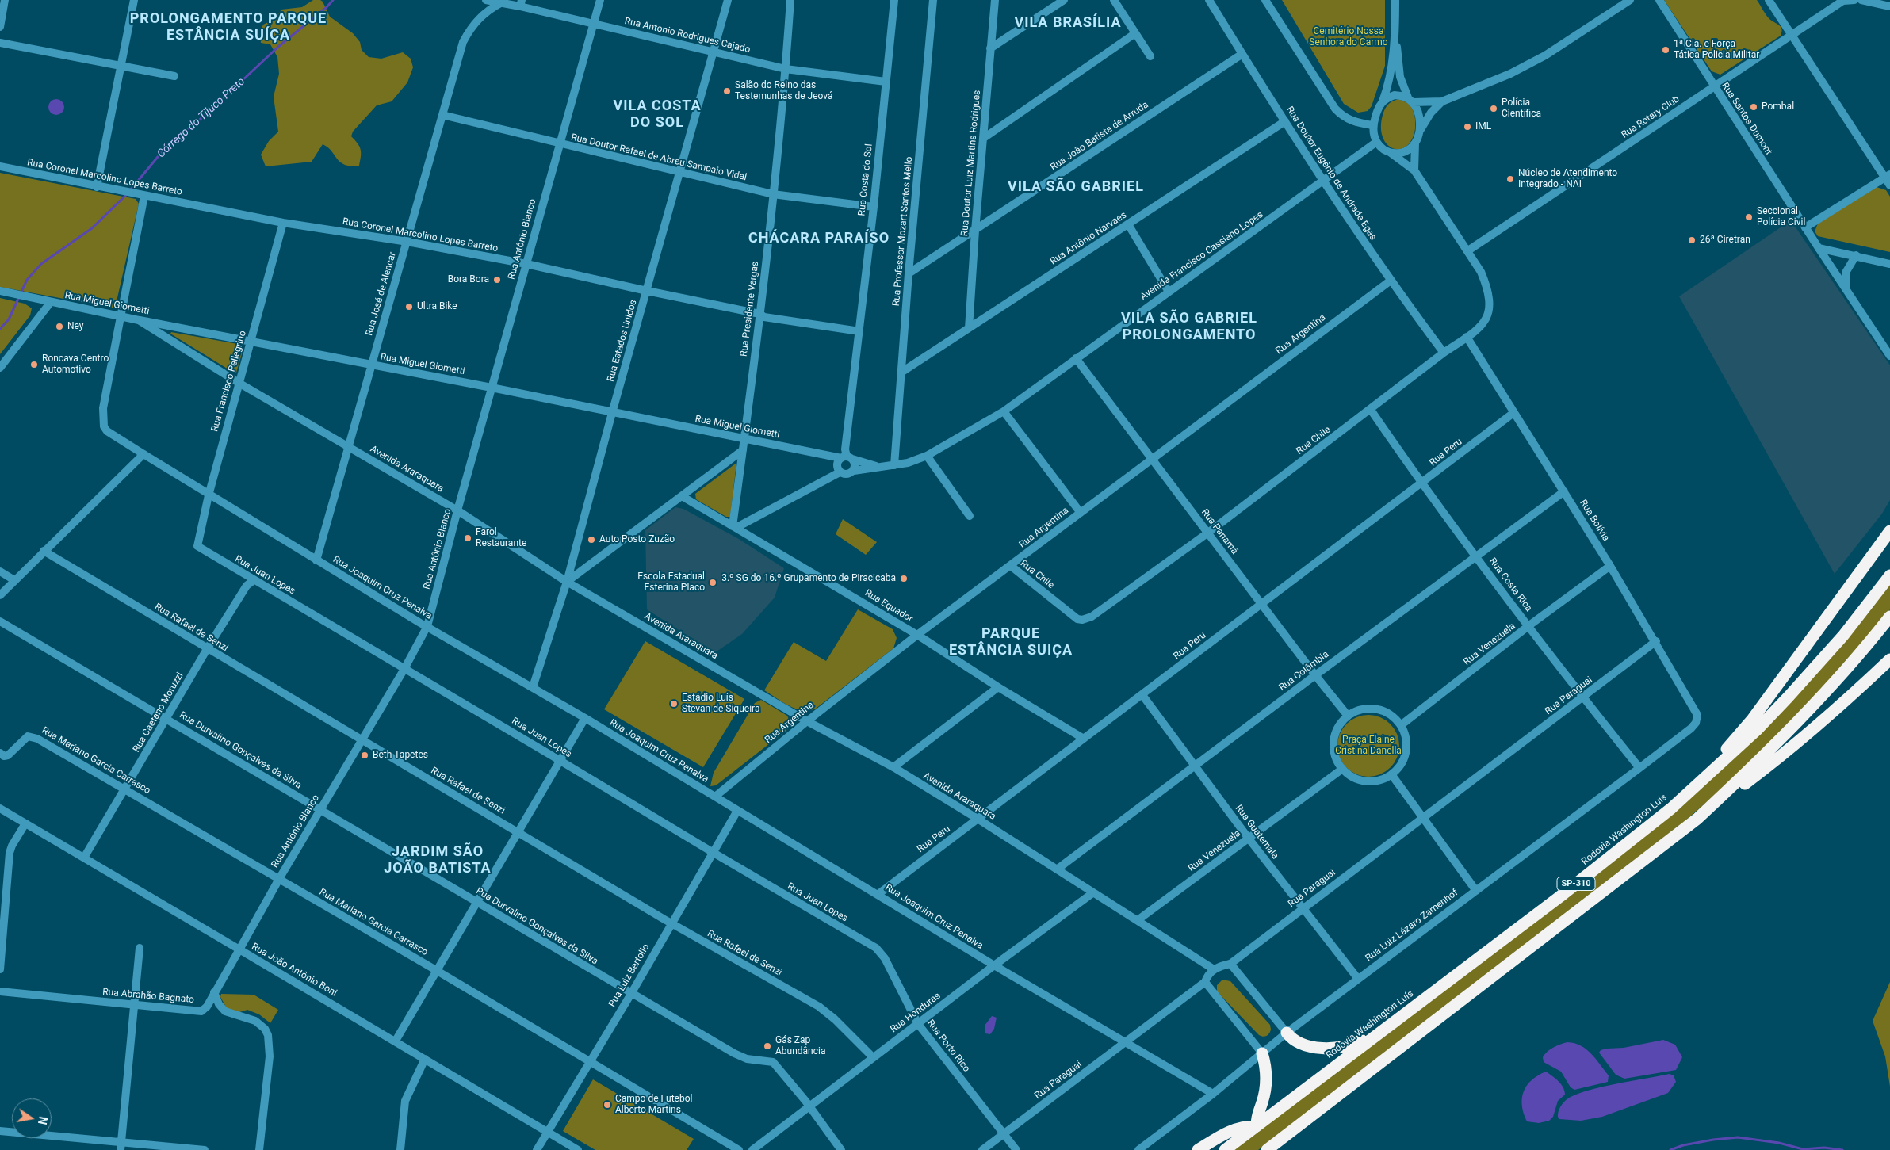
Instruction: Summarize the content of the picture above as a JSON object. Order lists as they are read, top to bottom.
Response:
{
  "streets": {
    "highway": ["Rodovia Washington Luís", "SP-310"],
    "street": [
      "Rua Antonio Rodrigues Cajado",
      "Rua Rotary Club",
      "Rua Santos Dumont",
      "Rua João Batista de Arruda",
      "Rua Doutor Rafael de Abreu Sampaio Vidal",
      "Rua Doutor Luiz Martins Rodrigues",
      "Rua Doutor Eugênio de Andrade Egas",
      "Rua Coronel Marcolino Lopes Barreto",
      "Rua Costa do Sol",
      "Rua Professor Mozart Santos Mello",
      "Rua Antônio Narvaes",
      "Rua Antônio Blanco",
      "Avenida Francisco Cassiano Lopes",
      "Rua José de Alencar",
      "Rua Miguel Giometti",
      "Rua Presidente Vargas",
      "Rua Argentina",
      "Rua Estados Unidos",
      "Rua Francisco Pellegrino",
      "Rua Chile",
      "Rua Peru",
      "Avenida Araraquara",
      "Rua Bolívia",
      "Rua Panamá",
      "Rua Juan Lopes",
      "Rua Costa Rica",
      "Rua Joaquim Cruz Penalva",
      "Rua Equador",
      "Rua Rafael de Senzi",
      "Rua Venezuela",
      "Rua Colômbia",
      "Rua Paraguai",
      "Rua Caetano Moruzzi",
      "Rua Durvalino Gonçalves da Silva",
      "Rua Mariano Garcia Carrasco",
      "Rua Guatemala",
      "Rua Luiz Lázaro Zamenhof",
      "Rua João Antônio Boni",
      "Rua Luiz Bertollo",
      "Rua Abrahão Bagnato",
      "Rua Honduras",
      "Rua Porto Rico"
    ]
  },
  "crossings": [
    ["Rua Antonio Rodrigues Cajado", "Rua Costa do Sol"],
    ["Rua Antonio Rodrigues Cajado", "Rua Antônio Blanco"],
    ["Rua Antonio Rodrigues Cajado", "Rua José de Alencar"],
    ["Rua Antonio Rodrigues Cajado", "Rua Presidente Vargas"],
    ["Rua Antonio Rodrigues Cajado", "Rua Estados Unidos"],
    ["Rua Rotary Club", "Rua Santos Dumont"],
    ["Rua Rotary Club", "Rua Chile"],
    ["Rua João Batista de Arruda", "Rua Doutor Luiz Martins Rodrigues"],
    ["Rua João Batista de Arruda", "Rua Doutor Eugênio de Andrade Egas"],
    ["Rua João Batista de Arruda", "Rua Professor Mozart Santos Mello"],
    ["Rua Doutor Rafael de Abreu Sampaio Vidal", "Rua Costa do Sol"],
    ["Rua Doutor Rafael de Abreu Sampaio Vidal", "Rua Antônio Blanco"],
    ["Rua Doutor Rafael de Abreu Sampaio Vidal", "Rua José de Alencar"],
    ["Rua Doutor Rafael de Abreu Sampaio Vidal", "Rua Presidente Vargas"],
    ["Rua Doutor Rafael de Abreu Sampaio Vidal", "Rua Estados Unidos"],
    ["Rua Doutor Luiz Martins Rodrigues", "Rua Antônio Narvaes"],
    ["Rua Doutor Eugênio de Andrade Egas", "Rua Antônio Narvaes"],
    ["Rua Doutor Eugênio de Andrade Egas", "Avenida Francisco Cassiano Lopes"],
    ["Rua Doutor Eugênio de Andrade Egas", "Rua Argentina"],
    ["Rua Doutor Eugênio de Andrade Egas", "Rua Chile"],
    ["Rua Coronel Marcolino Lopes Barreto", "Rua Costa do Sol"],
    ["Rua Coronel Marcolino Lopes Barreto", "Rua Antônio Blanco"],
    ["Rua Coronel Marcolino Lopes Barreto", "Rua José de Alencar"],
    ["Rua Coronel Marcolino Lopes Barreto", "Rua Presidente Vargas"],
    ["Rua Coronel Marcolino Lopes Barreto", "Rua Estados Unidos"],
    ["Rua Coronel Marcolino Lopes Barreto", "Rua Francisco Pellegrino"],
    ["Rua Costa do Sol", "Rua Miguel Giometti"],
    ["Rua Professor Mozart Santos Mello", "Rua Antônio Narvaes"],
    ["Rua Professor Mozart Santos Mello", "Avenida Francisco Cassiano Lopes"],
    ["Rua Professor Mozart Santos Mello", "Rua Miguel Giometti"],
    ["Rua Antônio Blanco", "Rua Miguel Giometti"],
    ["Rua Antônio Blanco", "Avenida Araraquara"],
    ["Rua Antônio Blanco", "Rua Juan Lopes"],
    ["Rua Antônio Blanco", "Rua Joaquim Cruz Penalva"],
    ["Rua Antônio Blanco", "Rua Rafael de Senzi"],
    ["Rua Antônio Blanco", "Rua Durvalino Gonçalves da Silva"],
    ["Rua Antônio Blanco", "Rua Mariano Garcia Carrasco"],
    ["Rua Antônio Blanco", "Rua João Antônio Boni"],
    ["Rua Antônio Blanco", "Rua Abrahão Bagnato"],
    ["Avenida Francisco Cassiano Lopes", "Rua Miguel Giometti"],
    ["Avenida Francisco Cassiano Lopes", "Rua Panamá"],
    ["Rua José de Alencar", "Rua Miguel Giometti"],
    ["Rua José de Alencar", "Avenida Araraquara"],
    ["Rua José de Alencar", "Rua Joaquim Cruz Penalva"],
    ["Rua Miguel Giometti", "Rua Presidente Vargas"],
    ["Rua Miguel Giometti", "Rua Estados Unidos"],
    ["Rua Miguel Giometti", "Rua Francisco Pellegrino"],
    ["Rua Miguel Giometti", "Avenida Araraquara"],
    ["Rua Miguel Giometti", "Rua Joaquim Cruz Penalva"],
    ["Rua Presidente Vargas", "Rua Equador"],
    ["Rua Argentina", "Rua Chile"],
    ["Rua Argentina", "Avenida Araraquara"],
    ["Rua Argentina", "Rua Panamá"],
    ["Rua Argentina", "Rua Joaquim Cruz Penalva"],
    ["Rua Argentina", "Rua Equador"],
    ["Rua Estados Unidos", "Avenida Araraquara"],
    ["Rua Estados Unidos", "Rua Joaquim Cruz Penalva"],
    ["Rua Francisco Pellegrino", "Avenida Araraquara"],
    ["Rua Francisco Pellegrino", "Rua Juan Lopes"],
    ["Rua Francisco Pellegrino", "Rua Joaquim Cruz Penalva"],
    ["Rua Chile", "Rua Bolívia"],
    ["Rua Chile", "Rua Panamá"],
    ["Rua Chile", "Rua Costa Rica"],
    ["Rua Peru", "Avenida Araraquara"],
    ["Rua Peru", "Rua Bolívia"],
    ["Rua Peru", "Rua Panamá"],
    ["Rua Peru", "Rua Costa Rica"],
    ["Rua Peru", "Rua Joaquim Cruz Penalva"],
    ["Rua Peru", "Rua Equador"],
    ["Rua Peru", "Rua Guatemala"],
    ["Avenida Araraquara", "Rua Venezuela"],
    ["Avenida Araraquara", "Rua Colômbia"],
    ["Avenida Araraquara", "Rua Paraguai"],
    ["Avenida Araraquara", "Rua Honduras"],
    ["Rua Bolívia", "Rua Venezuela"],
    ["Rua Bolívia", "Rua Colômbia"],
    ["Rua Bolívia", "Rua Paraguai"],
    ["Rua Bolívia", "Rua Luiz Lázaro Zamenhof"],
    ["Rua Panamá", "Rua Venezuela"],
    ["Rua Panamá", "Rua Colômbia"],
    ["Rua Juan Lopes", "Rua Caetano Moruzzi"],
    ["Rua Juan Lopes", "Rua Luiz Bertollo"],
    ["Rua Juan Lopes", "Rua Porto Rico"],
    ["Rua Costa Rica", "Rua Venezuela"],
    ["Rua Costa Rica", "Rua Colômbia"],
    ["Rua Costa Rica", "Rua Paraguai"],
    ["Rua Costa Rica", "Rua Luiz Lázaro Zamenhof"],
    ["Rua Joaquim Cruz Penalva", "Rua Paraguai"],
    ["Rua Joaquim Cruz Penalva", "Rua Luiz Lázaro Zamenhof"],
    ["Rua Joaquim Cruz Penalva", "Rua Luiz Bertollo"],
    ["Rua Joaquim Cruz Penalva", "Rua Honduras"],
    ["Rua Rafael de Senzi", "Rua Caetano Moruzzi"],
    ["Rua Rafael de Senzi", "Rua Luiz Bertollo"],
    ["Rua Rafael de Senzi", "Rua Honduras"],
    ["Rua Venezuela", "Rua Guatemala"],
    ["Rua Colômbia", "Rua Guatemala"],
    ["Rua Paraguai", "Rua Guatemala"],
    ["Rua Paraguai", "Rua Porto Rico"],
    ["Rua Caetano Moruzzi", "Rua Durvalino Gonçalves da Silva"],
    ["Rua Caetano Moruzzi", "Rua Mariano Garcia Carrasco"],
    ["Rua Caetano Moruzzi", "Rua João Antônio Boni"],
    ["Rua Durvalino Gonçalves da Silva", "Rua Luiz Bertollo"],
    ["Rua Durvalino Gonçalves da Silva", "Rua Honduras"],
    ["Rua Mariano Garcia Carrasco", "Rua Luiz Bertollo"],
    ["Rua Guatemala", "Rua Luiz Lázaro Zamenhof"],
    ["Rua João Antônio Boni", "Rua Luiz Bertollo"],
    ["Rua Honduras", "Rua Porto Rico"]
  ],
  "districts": [
    "PROLONGAMENTO PARQUE ESTÂNCIA SUÍÇA",
    "VILA BRASÍLIA",
    "VILA COSTA DO SOL",
    "VILA SÃO GABRIEL",
    "CHÁCARA PARAÍSO",
    "VILA SÃO GABRIEL PROLONGAMENTO",
    "PARQUE ESTÂNCIA SUIÇA",
    "JARDIM SÃO JOÃO BATISTA"
  ],
  "water": ["Córrego do Tijuco Preto"],
  "parks": ["Cemitério Nossa Senhora do Carmo", "Praça Elaine Cristina Danella"],
  "places": [
    "1ª Cia. e Força Tática Policia Militar",
    "Salão do Reino das Testemunhas de Jeová",
    "Pombal",
    "Polícia Científica",
    "IML",
    "Núcleo de Atendimento Integrado - NAI",
    "Seccional Polícia Civil",
    "26ª Ciretran",
    "Bora Bora",
    "Ultra Bike",
    "Ney",
    "Roncava Centro Automotivo",
    "Farol Restaurante",
    "Auto Posto Zuzão",
    "3.º SG do 16.º Grupamento de Piracicaba",
    "Escola Estadual Esterina Placo",
    "Estádio Luís Stevan de Siqueira",
    "Beth Tapetes",
    "Gás Zap Abundância",
    "Campo de Futebol Alberto Martins"
  ],
  "north": "right"
}
